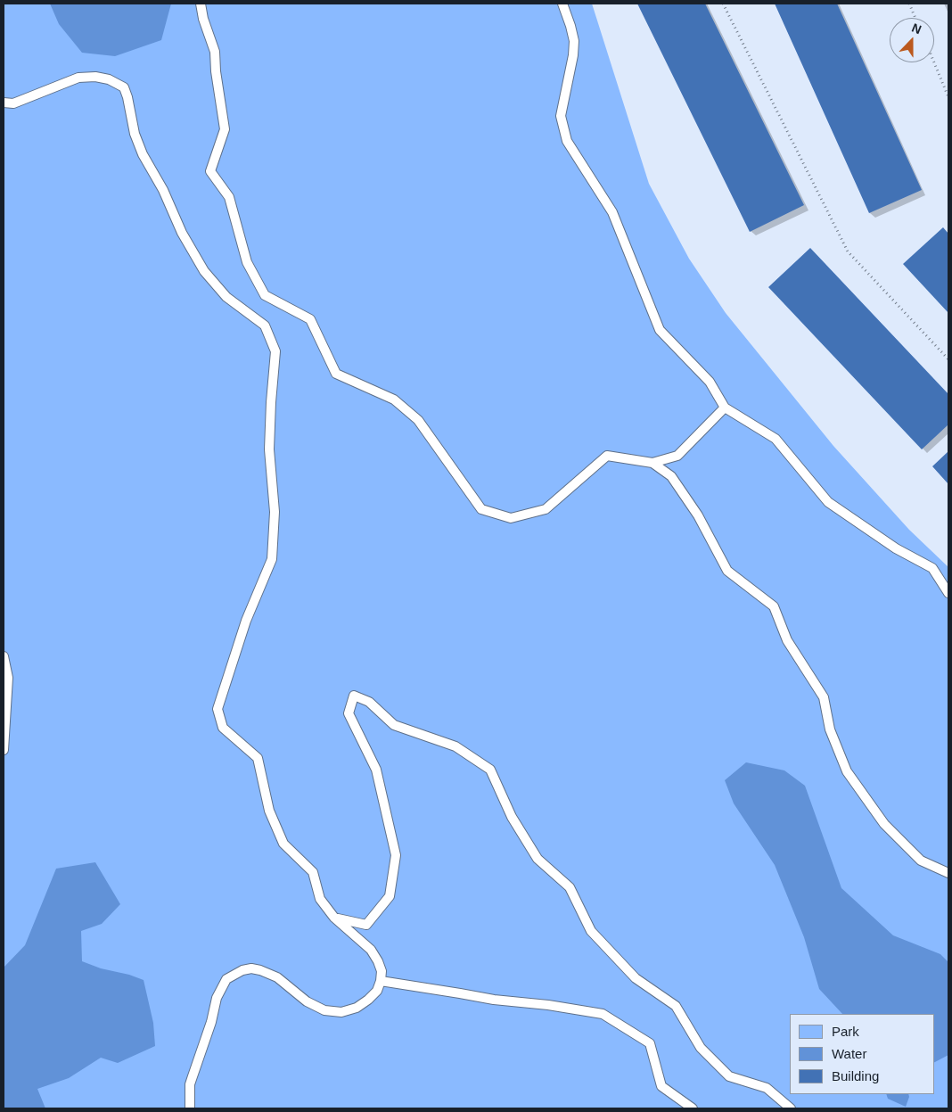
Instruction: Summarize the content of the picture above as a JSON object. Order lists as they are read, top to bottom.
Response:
{
  "legend": ["Park", "Water", "Building"],
  "north": "top"
}
